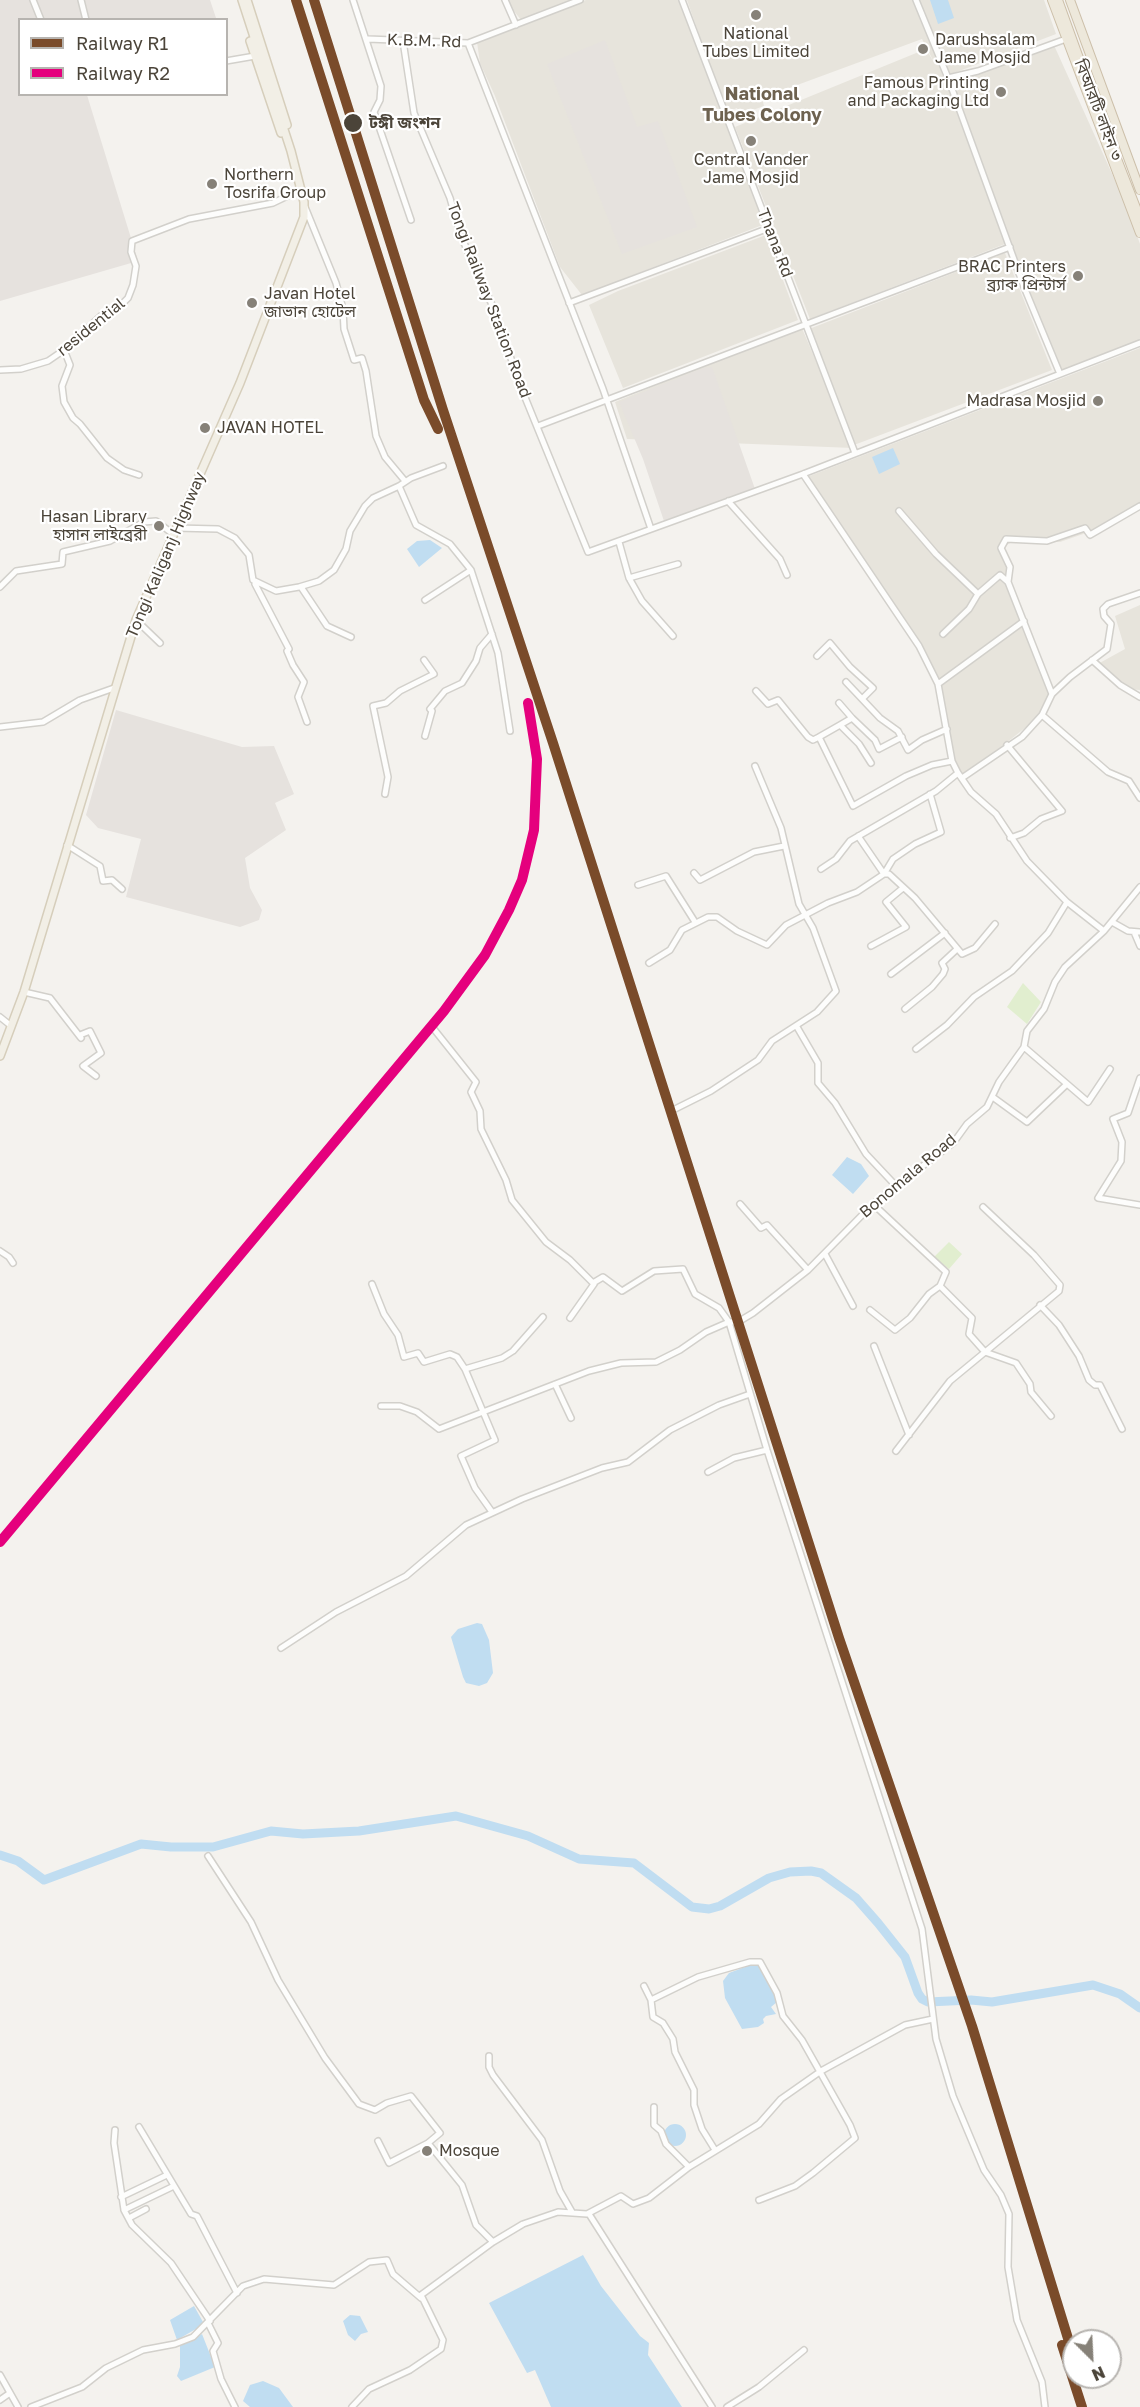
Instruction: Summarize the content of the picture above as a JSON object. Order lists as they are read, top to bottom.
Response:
{
  "streets": {
    "highway": ["বিআরটি লাইন ৩"],
    "main road": ["Tongi Kaliganj Highway"],
    "street": [
      "K.B.M. Rd",
      "Thana Rd",
      "Tongi Railway Station Road",
      "residential",
      "Bonomala Road"
    ]
  },
  "crossings": [
    ["K.B.M. Rd", "Tongi Railway Station Road"]
  ],
  "districts": ["National Tubes Colony"],
  "places": [
    "National Tubes Limited",
    "Darushsalam Jame Mosjid",
    "Famous Printing and Packaging Ltd",
    "টঙ্গী জংশন",
    "Central Vander Jame Mosjid",
    "Northern Tosrifa Group",
    "BRAC Printers ব্র্যাক প্রিন্টার্স",
    "Javan Hotel জাভান হোটেল",
    "Madrasa Mosjid",
    "JAVAN HOTEL",
    "Hasan Library হাসান লাইব্রেরী",
    "Mosque"
  ],
  "lines": ["rail line R1", "rail line R2"],
  "legend": ["Railway R1", "Railway R2"],
  "north": "bottom right"
}
